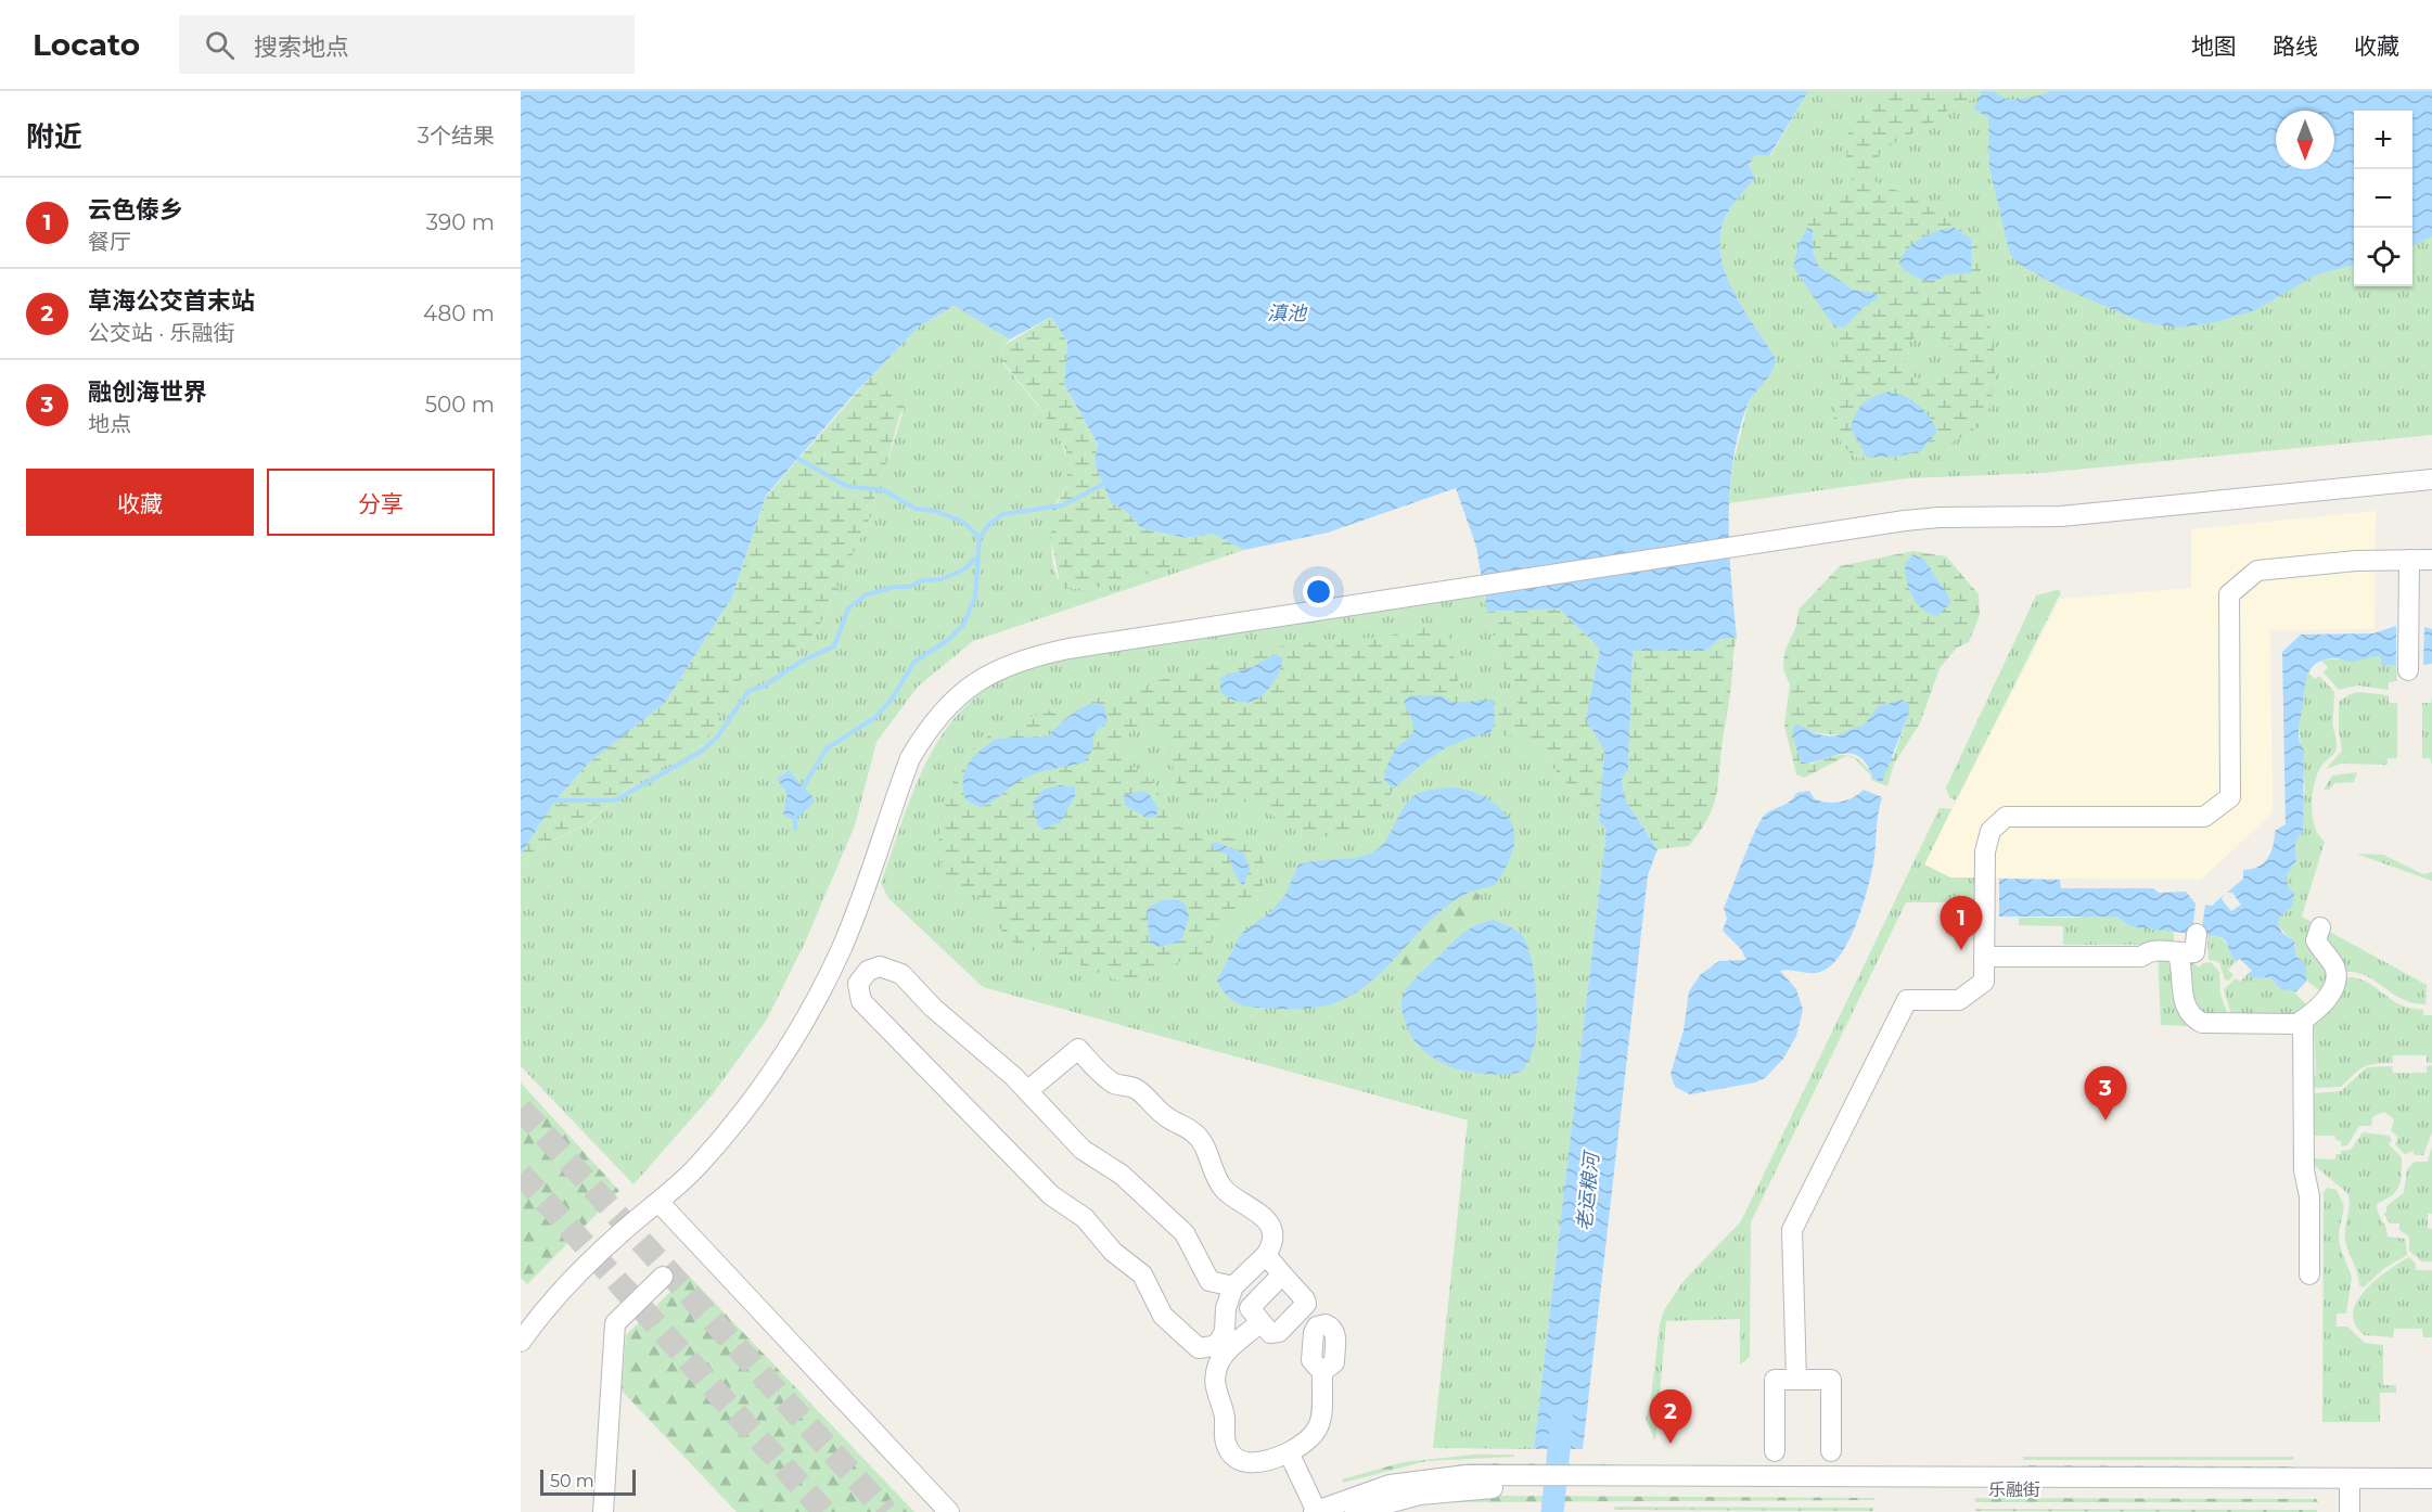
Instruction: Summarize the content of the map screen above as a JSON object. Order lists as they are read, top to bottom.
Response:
{
  "streets": {
    "street": ["乐融街"]
  },
  "water": ["滇池", "老运粮河"],
  "scale_bar": "50 m",
  "north": "bottom",
  "page": {
    "header": "Locato",
    "search": "搜索地点",
    "nav": ["地图", "路线", "收藏"],
    "heading": ["附近", "3个结果"],
    "map_buttons": ["+", "−"],
    "list": [
      {
        "mark": "1",
        "name": "云色傣乡",
        "note": "餐厅",
        "value": "390 m"
      },
      {
        "mark": "2",
        "name": "草海公交首末站",
        "note": "公交站 · 乐融街",
        "value": "480 m"
      },
      {
        "mark": "3",
        "name": "融创海世界",
        "note": "地点",
        "value": "500 m"
      }
    ],
    "buttons": ["收藏", "分享"],
    "pins": ["1", "3", "2"],
    "scale": "50 m"
  }
}
